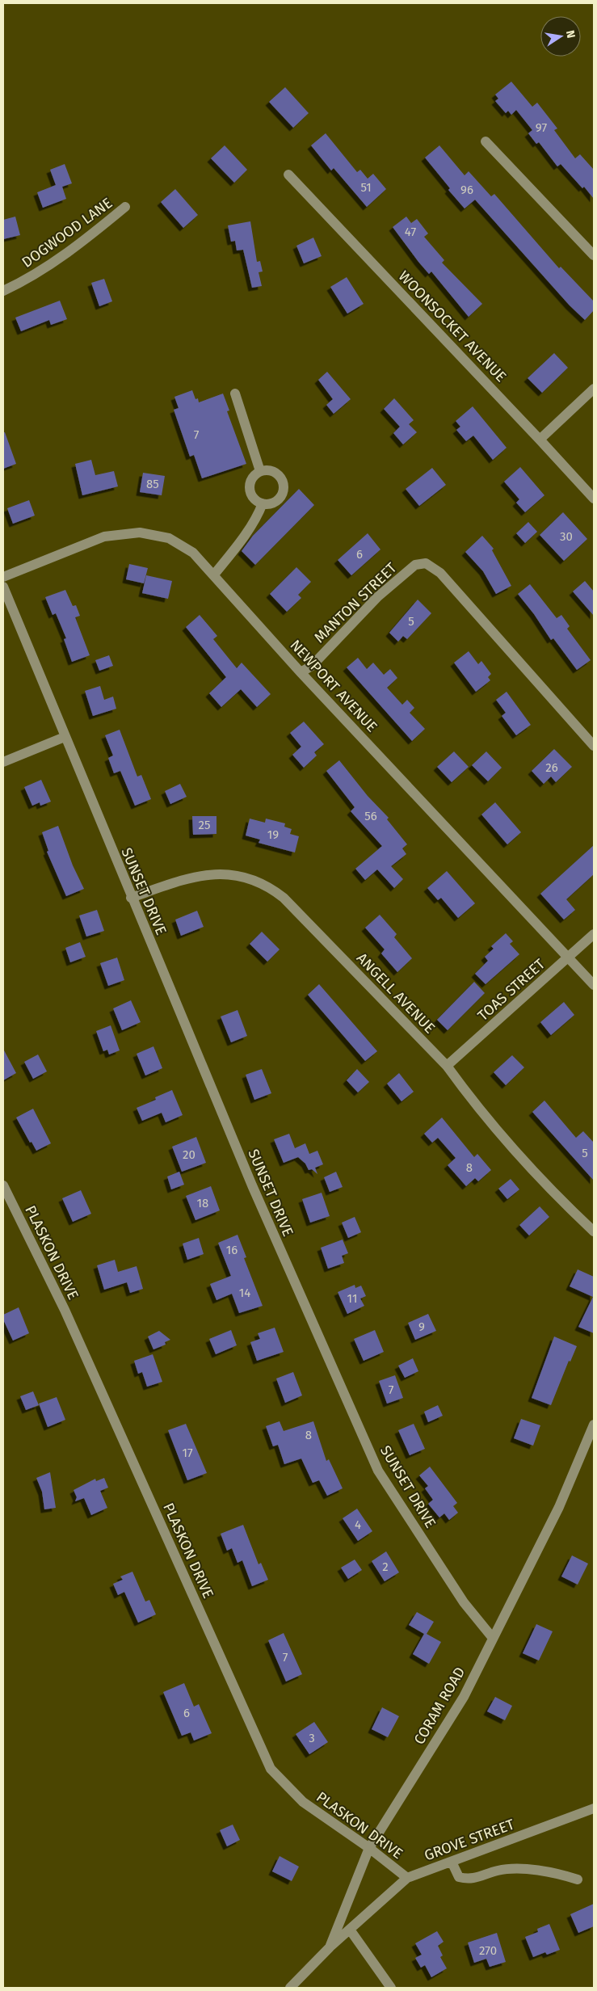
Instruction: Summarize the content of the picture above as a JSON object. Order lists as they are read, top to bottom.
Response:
{
  "streets": {
    "street": [
      "DOGWOOD LANE",
      "WOONSOCKET AVENUE",
      "MANTON STREET",
      "NEWPORT AVENUE",
      "SUNSET DRIVE",
      "TOAS STREET",
      "ANGELL AVENUE",
      "PLASKON DRIVE",
      "CORAM ROAD",
      "GROVE STREET"
    ]
  },
  "crossings": [
    ["MANTON STREET", "NEWPORT AVENUE"],
    ["NEWPORT AVENUE", "TOAS STREET"],
    ["SUNSET DRIVE", "ANGELL AVENUE"],
    ["SUNSET DRIVE", "CORAM ROAD"],
    ["TOAS STREET", "ANGELL AVENUE"],
    ["PLASKON DRIVE", "CORAM ROAD"],
    ["PLASKON DRIVE", "GROVE STREET"],
    ["CORAM ROAD", "GROVE STREET"]
  ],
  "house_numbers": [
    "97",
    "51",
    "96",
    "47",
    "7",
    "85",
    "30",
    "6",
    "5",
    "26",
    "56",
    "25",
    "19",
    "5",
    "20",
    "8",
    "18",
    "16",
    "14",
    "11",
    "9",
    "7",
    "8",
    "17",
    "4",
    "2",
    "7",
    "6",
    "3",
    "270"
  ],
  "north": "right"
}
